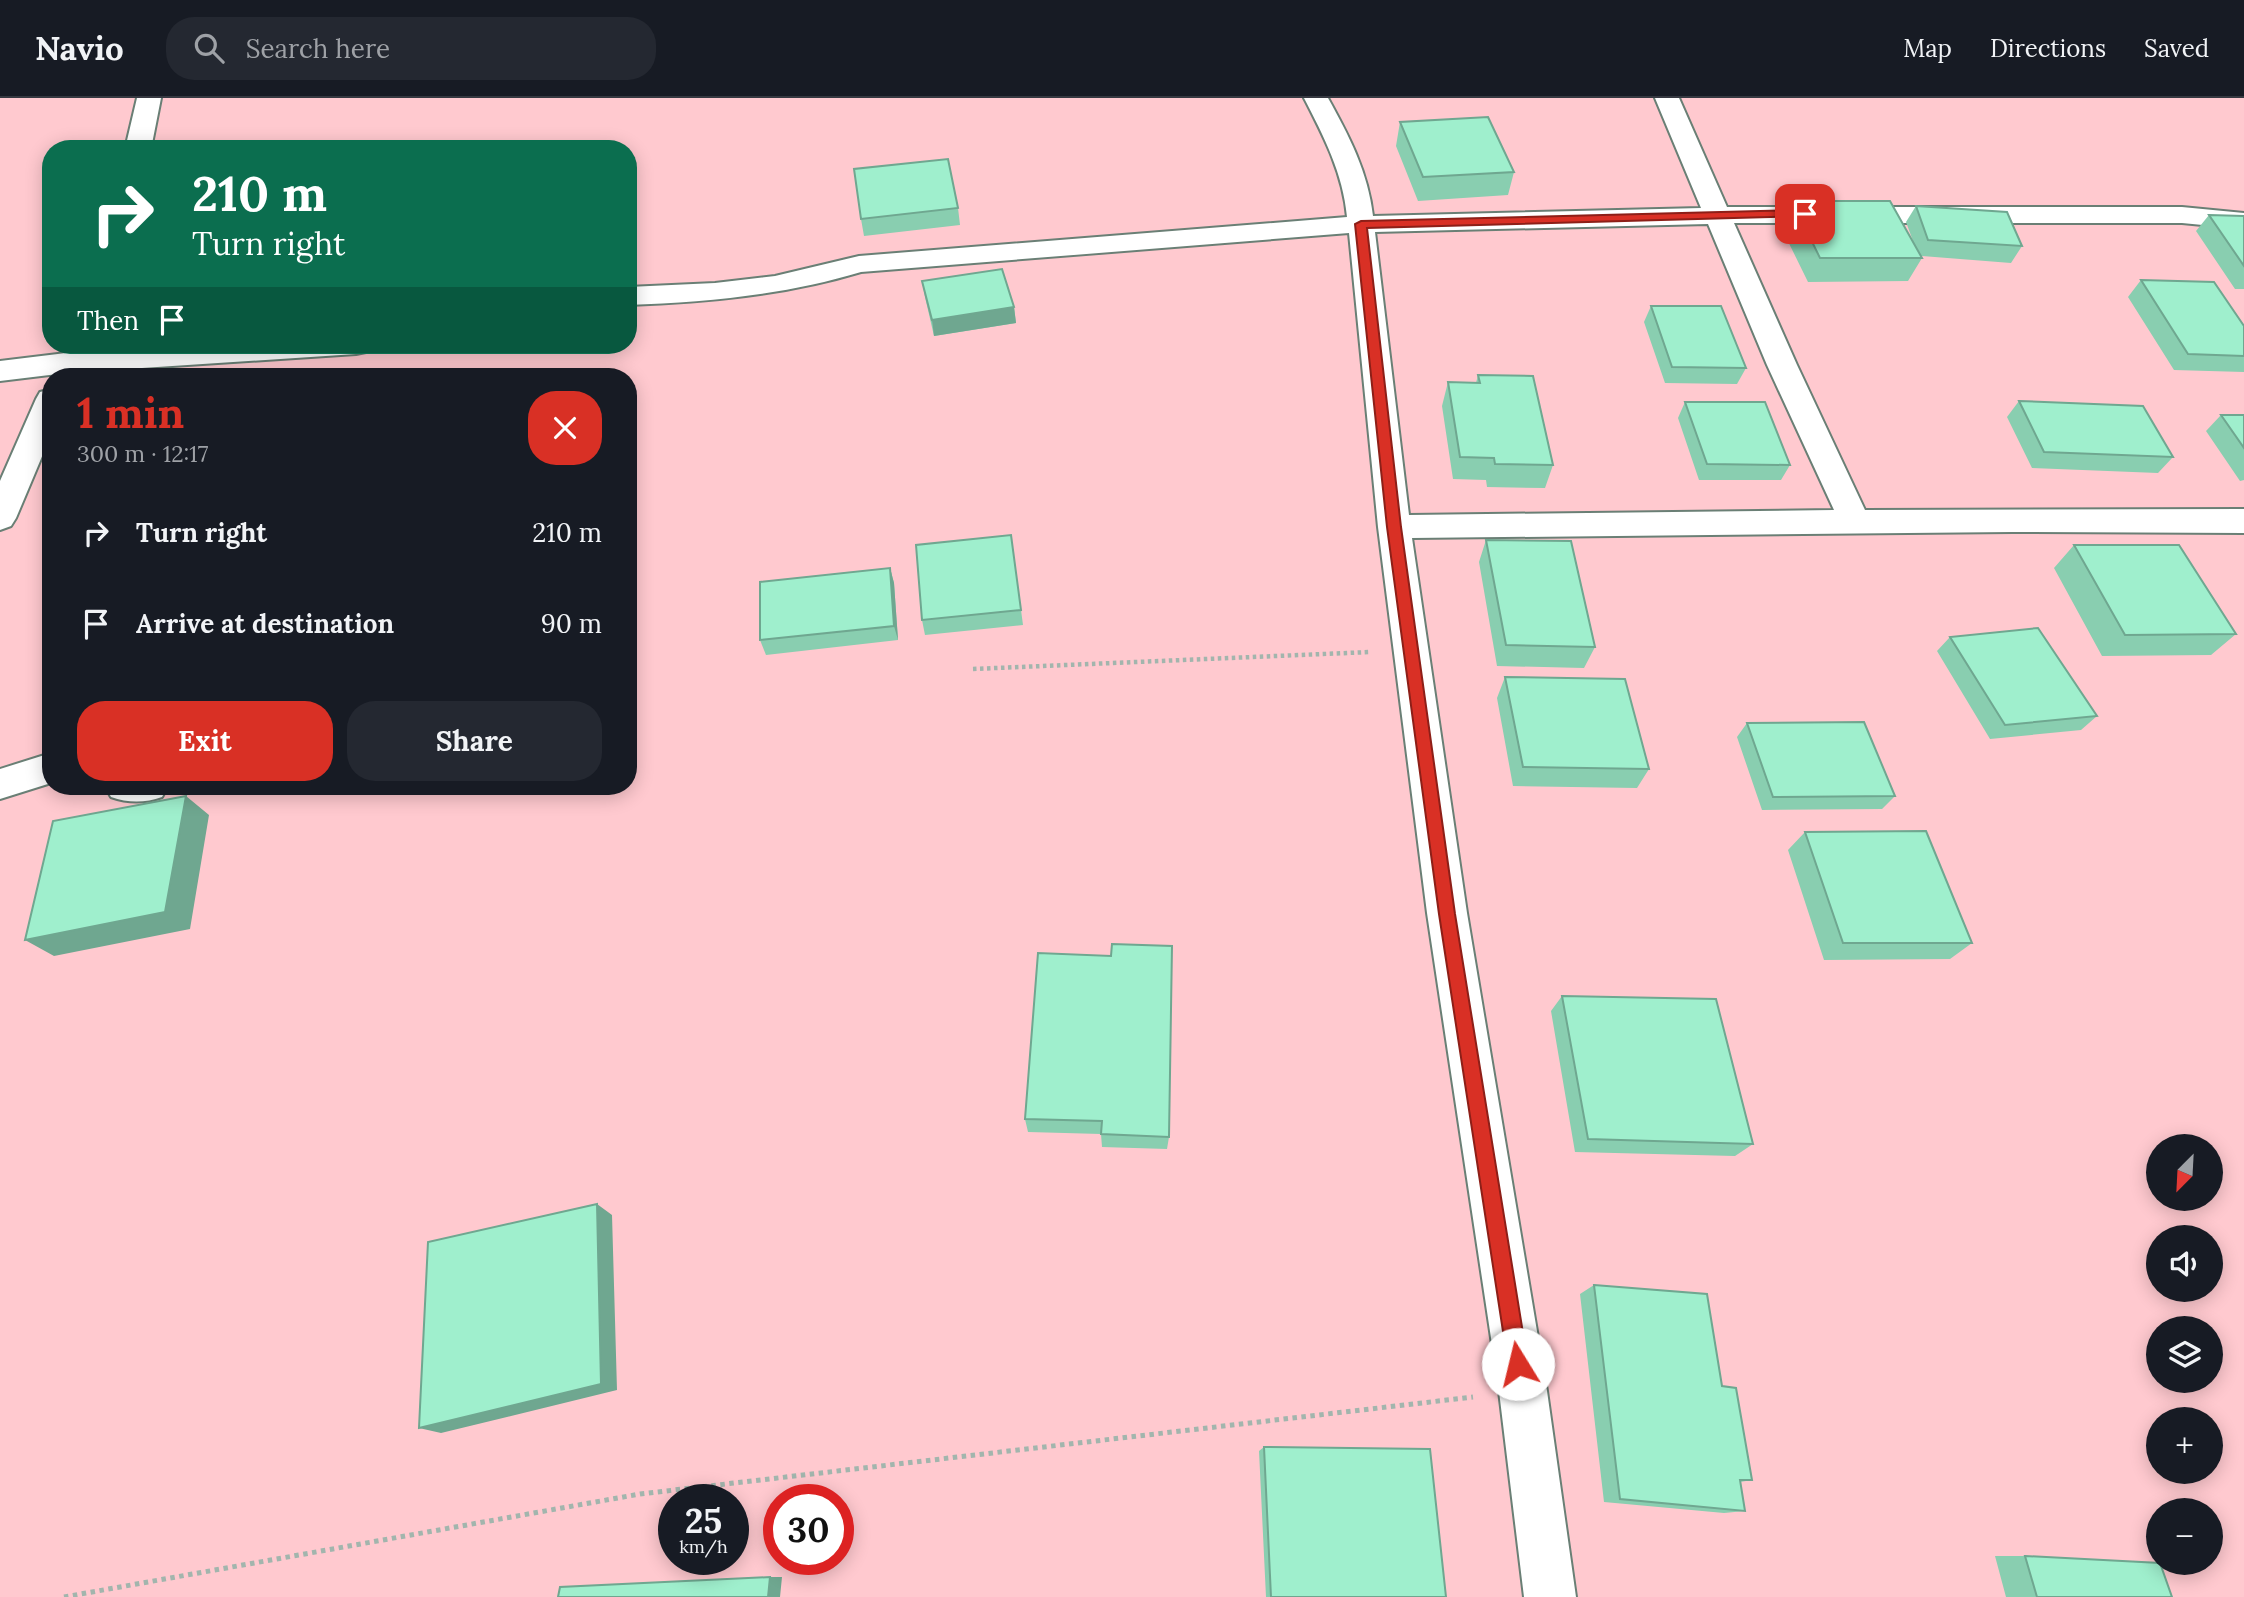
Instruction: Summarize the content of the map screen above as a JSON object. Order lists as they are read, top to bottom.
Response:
{
  "north": "bottom left",
  "page": {
    "header": "Navio",
    "search": "Search here",
    "nav": ["Map", "Directions", "Saved"],
    "turn": ["210 m", "Turn right"],
    "then": "Then",
    "heading": ["1 min", "300 m · 12:17"],
    "list": [
      {
        "name": "Turn right",
        "value": "210 m"
      },
      {
        "name": "Arrive at destination",
        "value": "90 m"
      }
    ],
    "buttons": ["Exit", "Share"],
    "map_buttons": ["+", "−"],
    "speed": "25 km/h",
    "limit": "30"
  }
}
